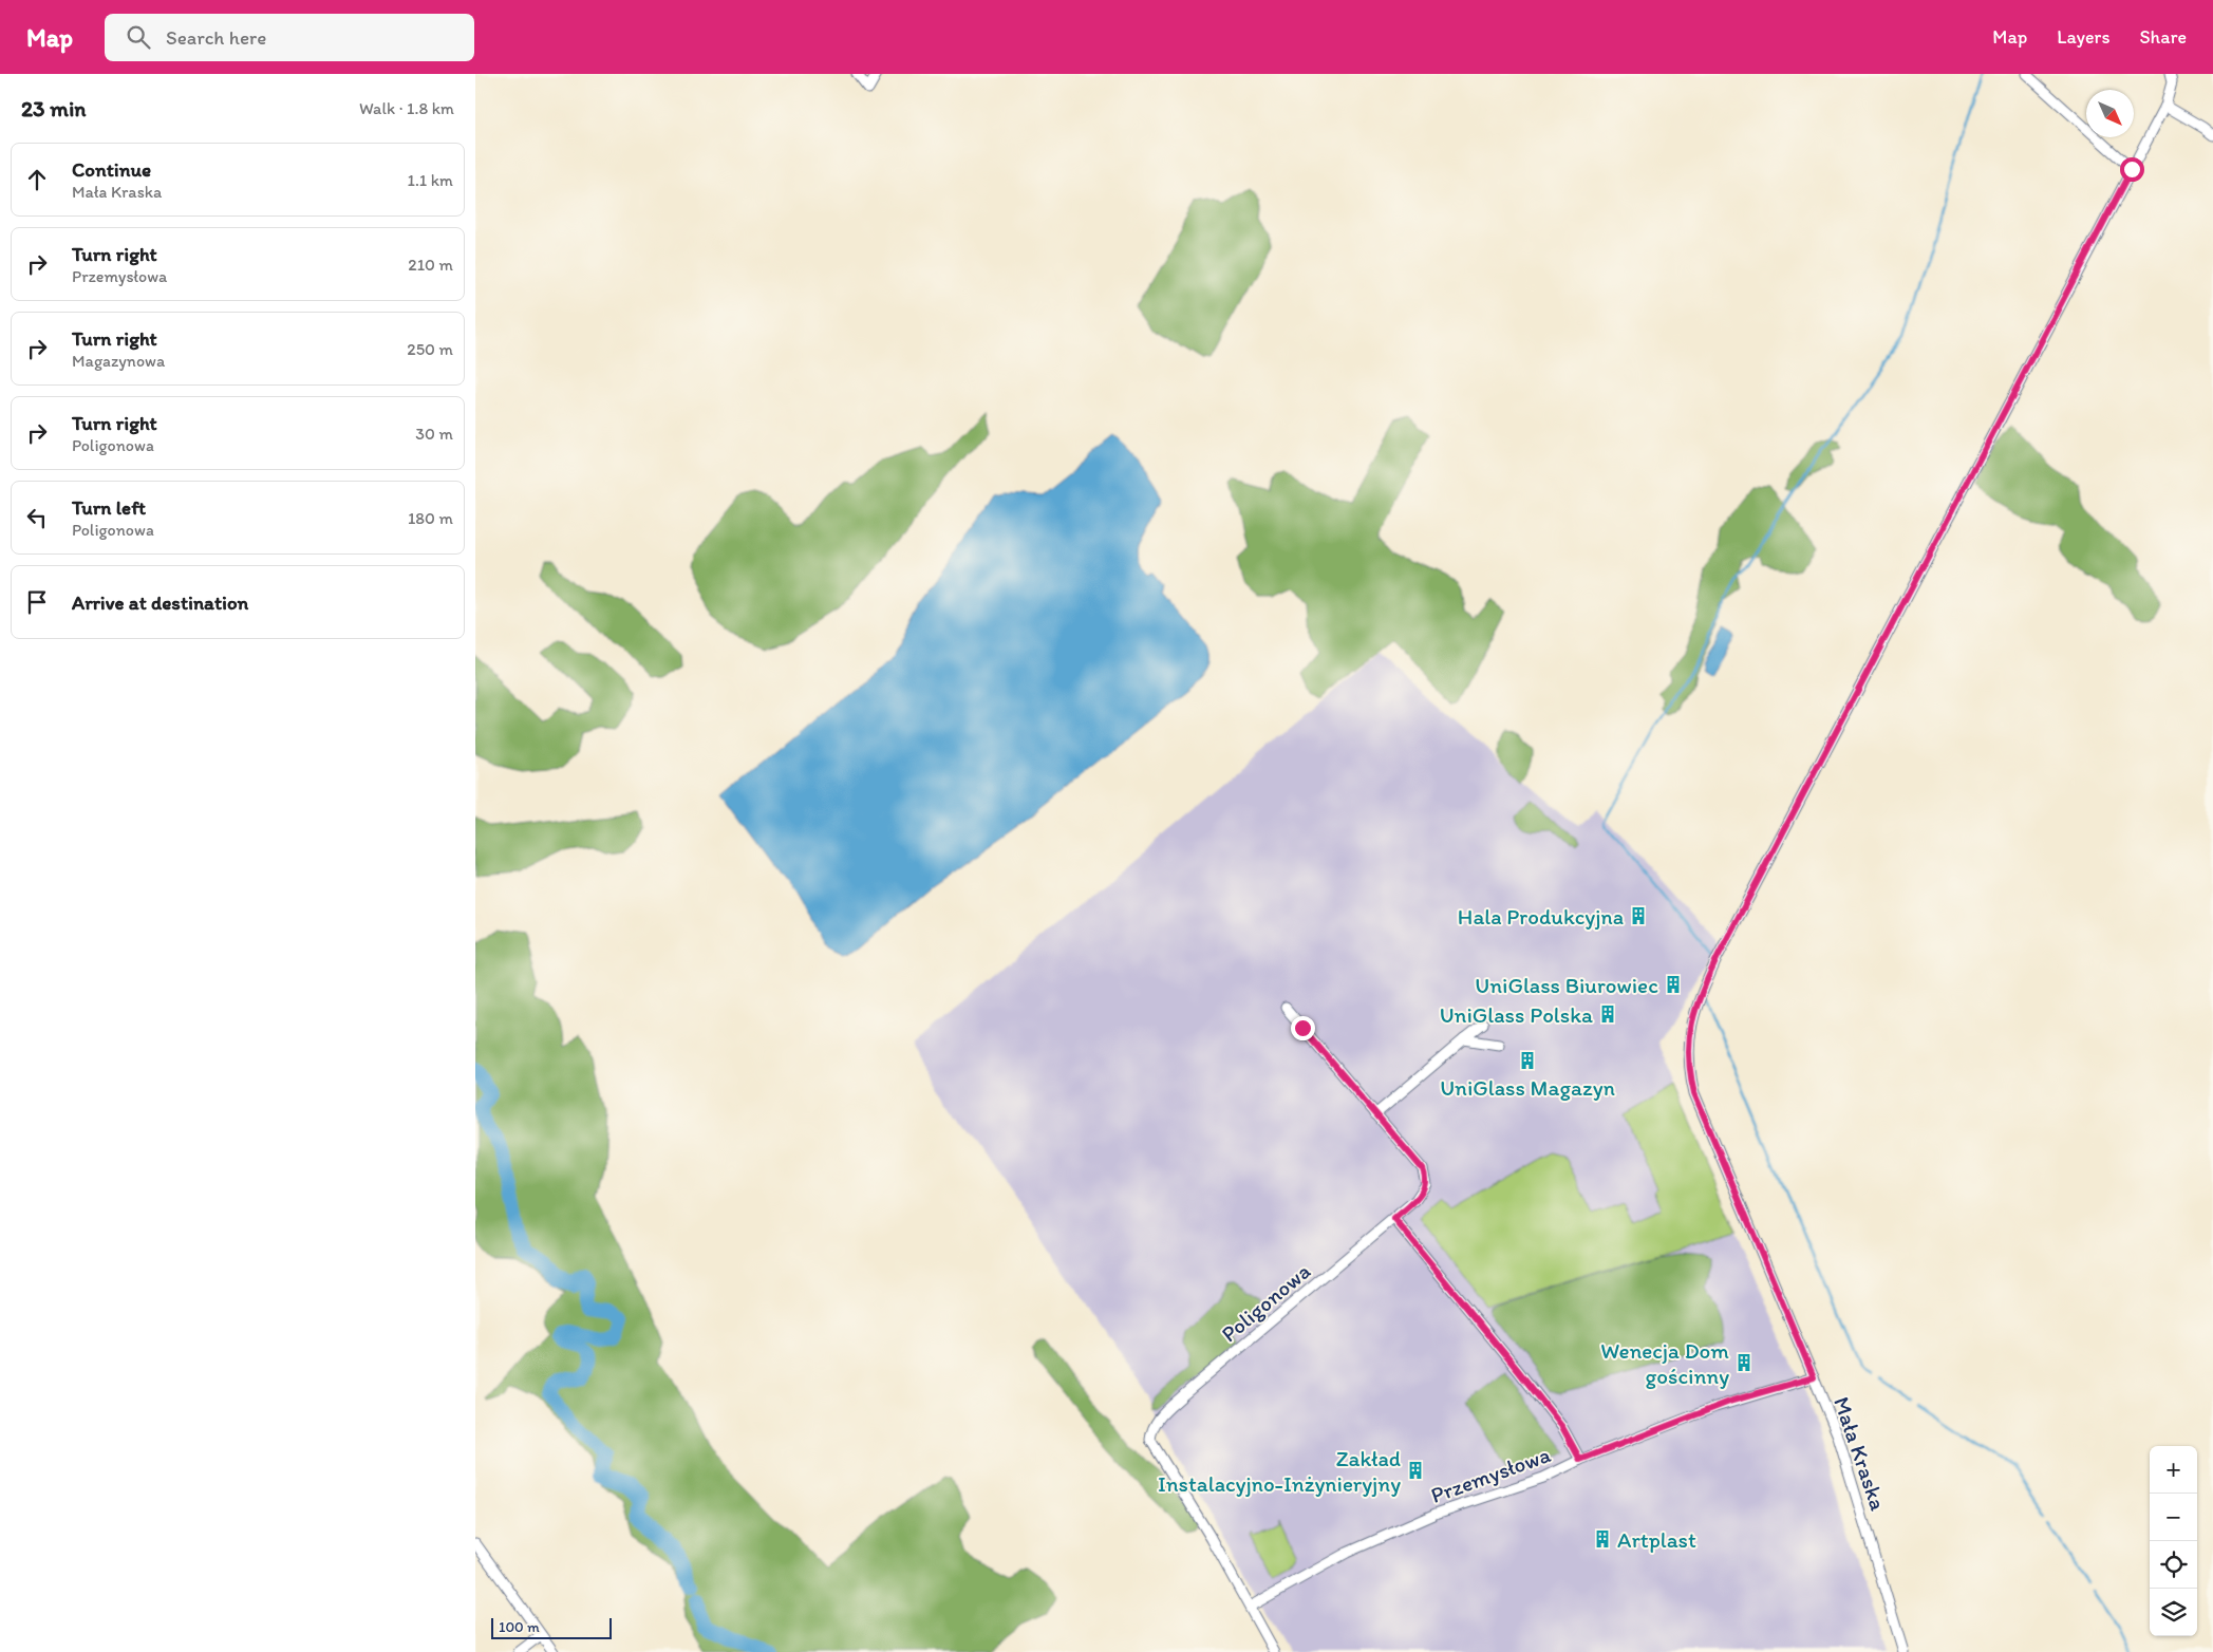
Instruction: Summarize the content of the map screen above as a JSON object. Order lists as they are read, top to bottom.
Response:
{
  "streets": {
    "street": ["Poligonowa", "Mała Kraska", "Przemysłowa"]
  },
  "crossings": [
    ["Poligonowa", "Przemysłowa"],
    ["Mała Kraska", "Przemysłowa"]
  ],
  "places": {
    "building": [
      "Hala Produkcyjna",
      "UniGlass Biurowiec",
      "UniGlass Polska",
      "UniGlass Magazyn",
      "Wenecja Dom gościnny",
      "Zakład Instalacyjno-Inżynieryjny",
      "Artplast"
    ]
  },
  "scale_bar": "100 m",
  "north": "bottom right",
  "page": {
    "header": "Map",
    "search": "Search here",
    "nav": ["Map", "Layers", "Share"],
    "heading": ["23 min", "Walk · 1.8 km"],
    "list": [
      ["Continue", "Mała Kraska", "1.1 km"],
      ["Turn right", "Przemysłowa", "210 m"],
      ["Turn right", "Magazynowa", "250 m"],
      ["Turn right", "Poligonowa", "30 m"],
      ["Turn left", "Poligonowa", "180 m"],
      "Arrive at destination"
    ],
    "map_buttons": ["+", "−"],
    "scale": "100 m"
  }
}
